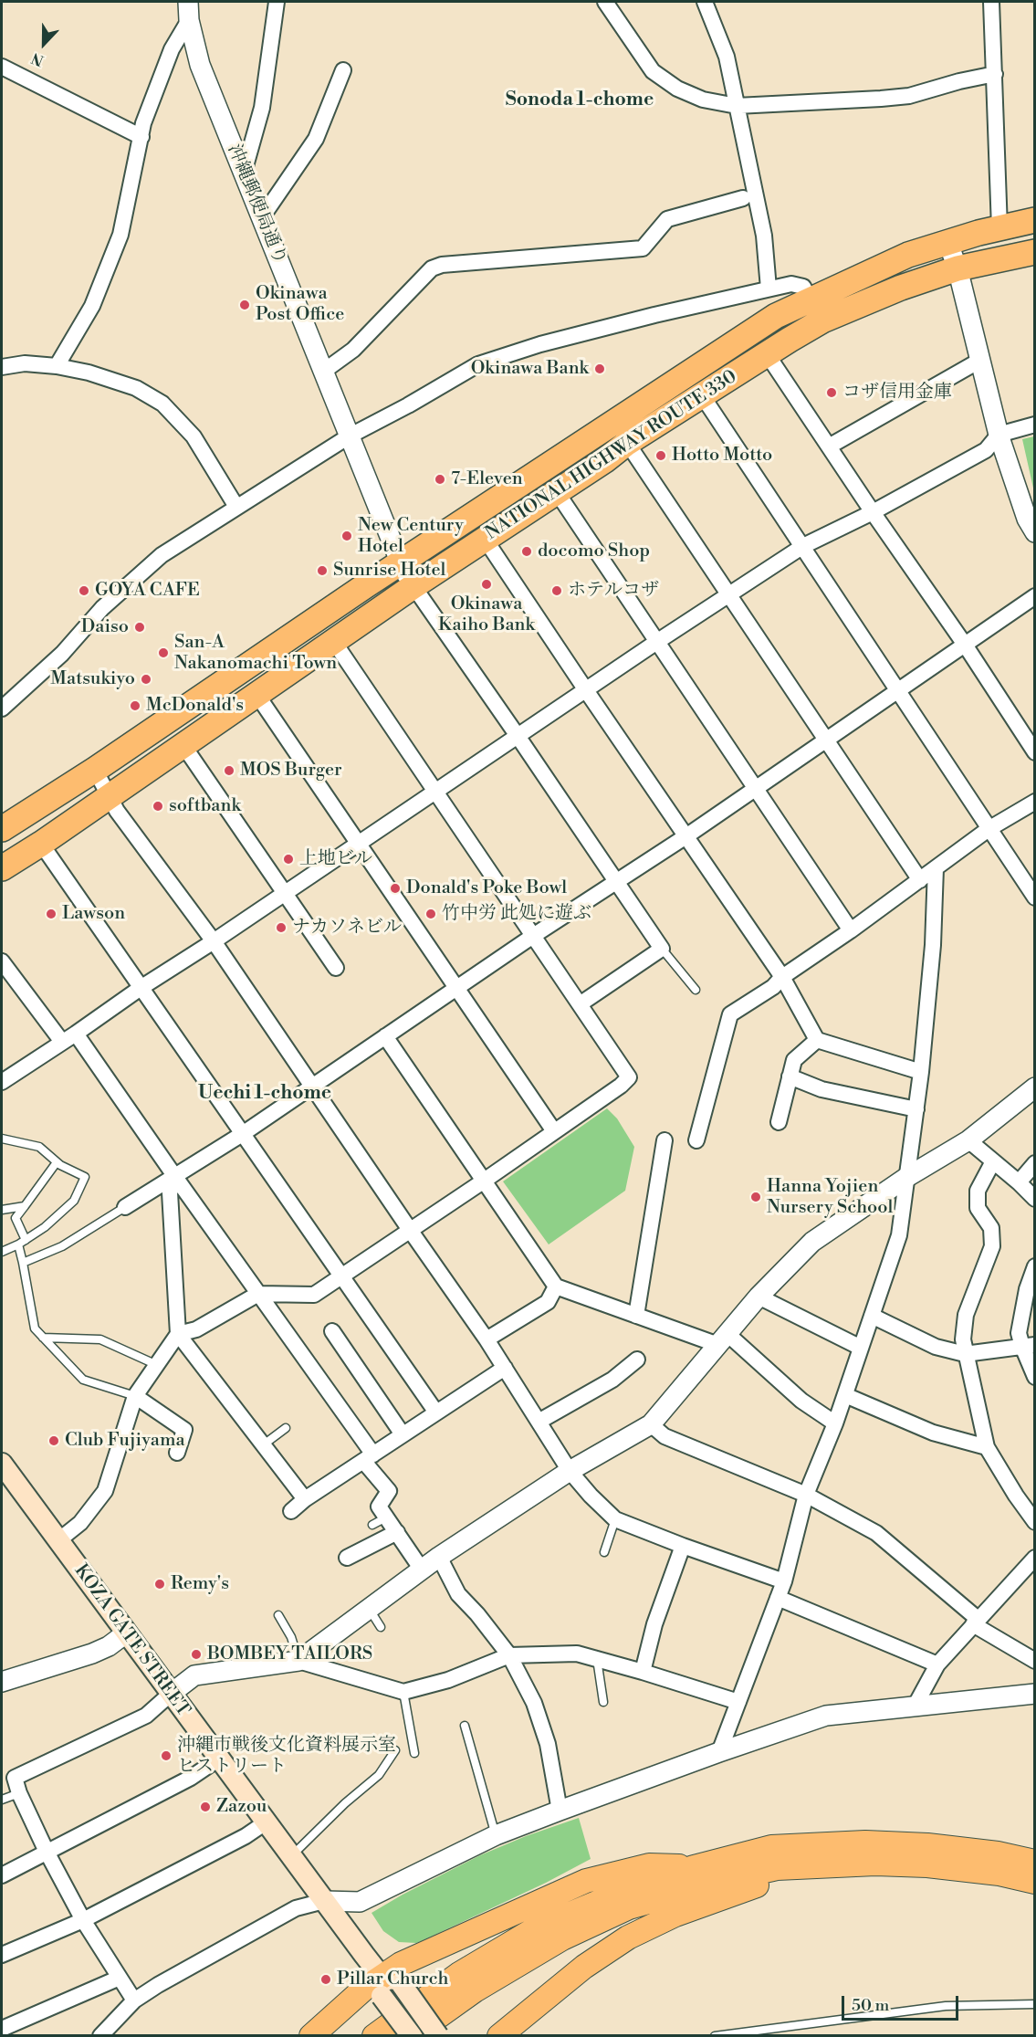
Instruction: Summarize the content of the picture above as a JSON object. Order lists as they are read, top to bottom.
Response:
{
  "streets": {
    "highway": ["NATIONAL HIGHWAY ROUTE 330"],
    "main road": ["KOZA GATE STREET"],
    "street": ["沖縄郵便局通り"]
  },
  "crossings": [
    ["沖縄郵便局通り", "NATIONAL HIGHWAY ROUTE 330"]
  ],
  "districts": ["Sonoda 1-chome", "Uechi 1-chome"],
  "places": [
    "Okinawa Post Office",
    "Okinawa Bank",
    "コザ信用金庫",
    "Hotto Motto",
    "7-Eleven",
    "New Century Hotel",
    "docomo Shop",
    "Sunrise Hotel",
    "Okinawa Kaiho Bank",
    "GOYA CAFE",
    "ホテルコザ",
    "Daiso",
    "San-A Nakanomachi Town",
    "Matsukiyo",
    "McDonald's",
    "MOS Burger",
    "softbank",
    "上地ビル",
    "Donald's Poke Bowl",
    "Lawson",
    "竹中労 此処に遊ぶ",
    "ナカソネビル",
    "Hanna Yojien Nursery School",
    "Club Fujiyama",
    "Remy's",
    "BOMBEY TAILORS",
    "沖縄市戦後文化資料展示室 ヒストリート",
    "Zazou",
    "Pillar Church"
  ],
  "scale_bar": "50 m",
  "north": "bottom"
}
